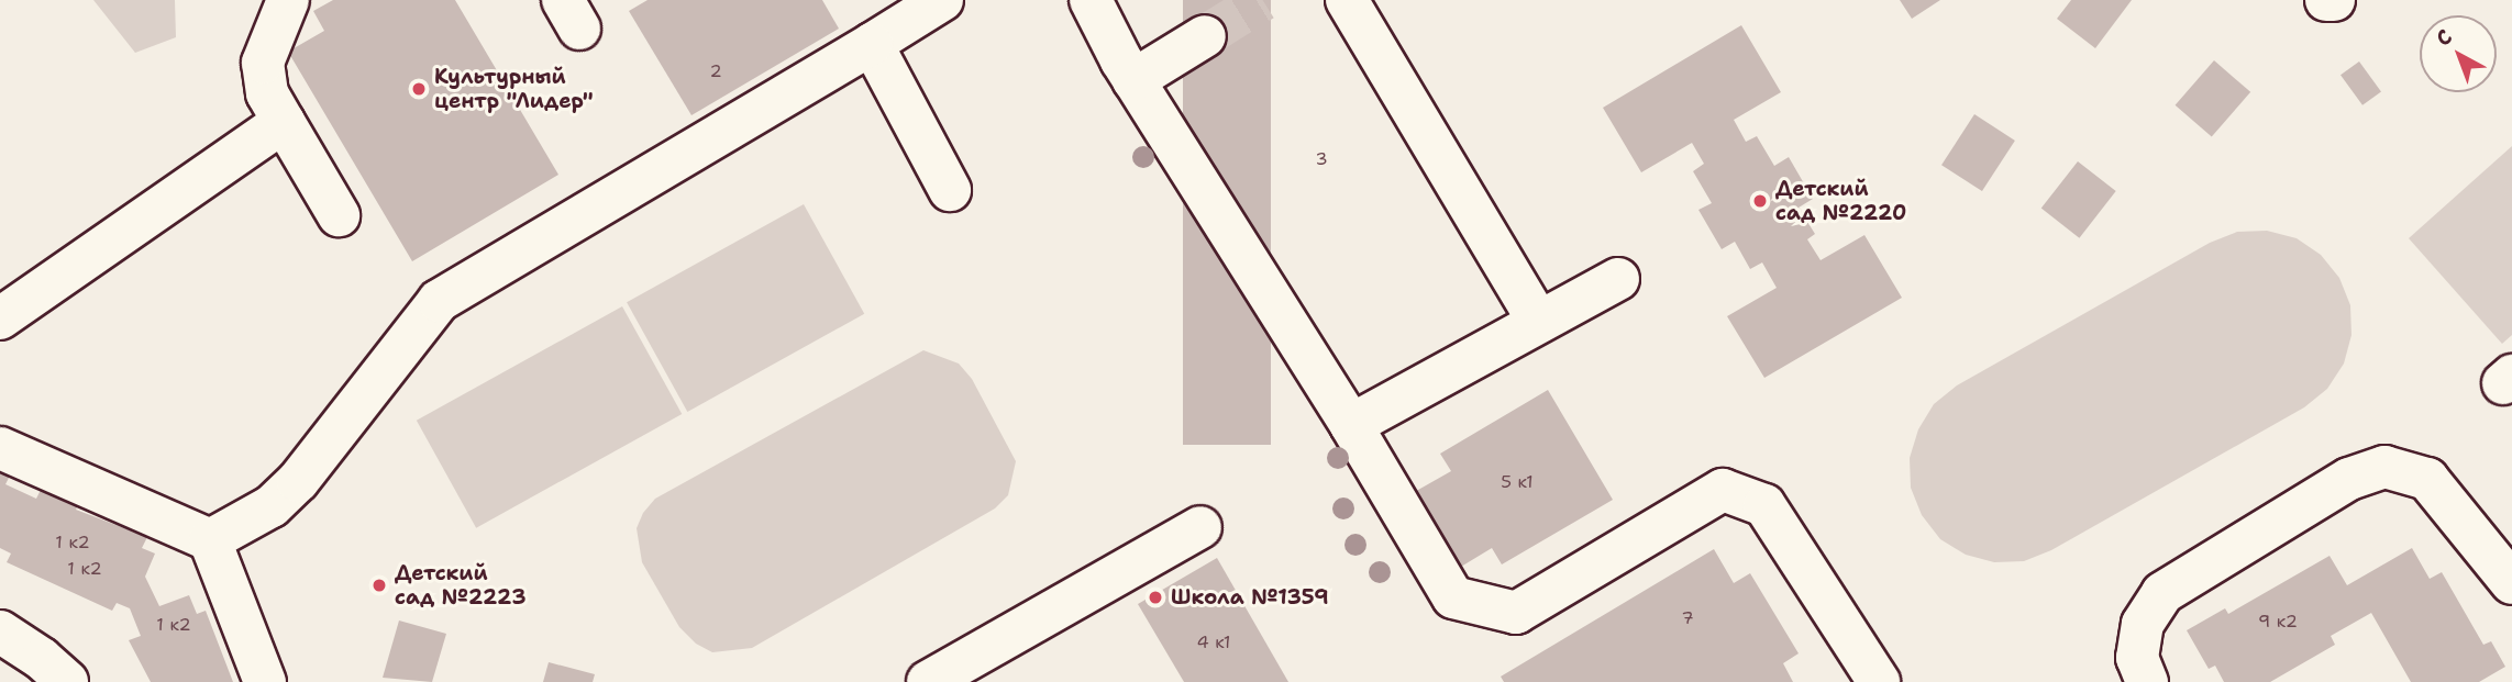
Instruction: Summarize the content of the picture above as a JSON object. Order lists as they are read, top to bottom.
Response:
{
  "places": [
    "Культурный центр \"Лидер\"",
    "Детский сад №2220",
    "Детский сад №2223",
    "Школа №1359"
  ],
  "house_numbers": [
    "2",
    "3",
    "5 к1",
    "1 к2",
    "1 к2",
    "7",
    "9 к2",
    "1 к2",
    "4 к1"
  ],
  "north": "top left"
}
